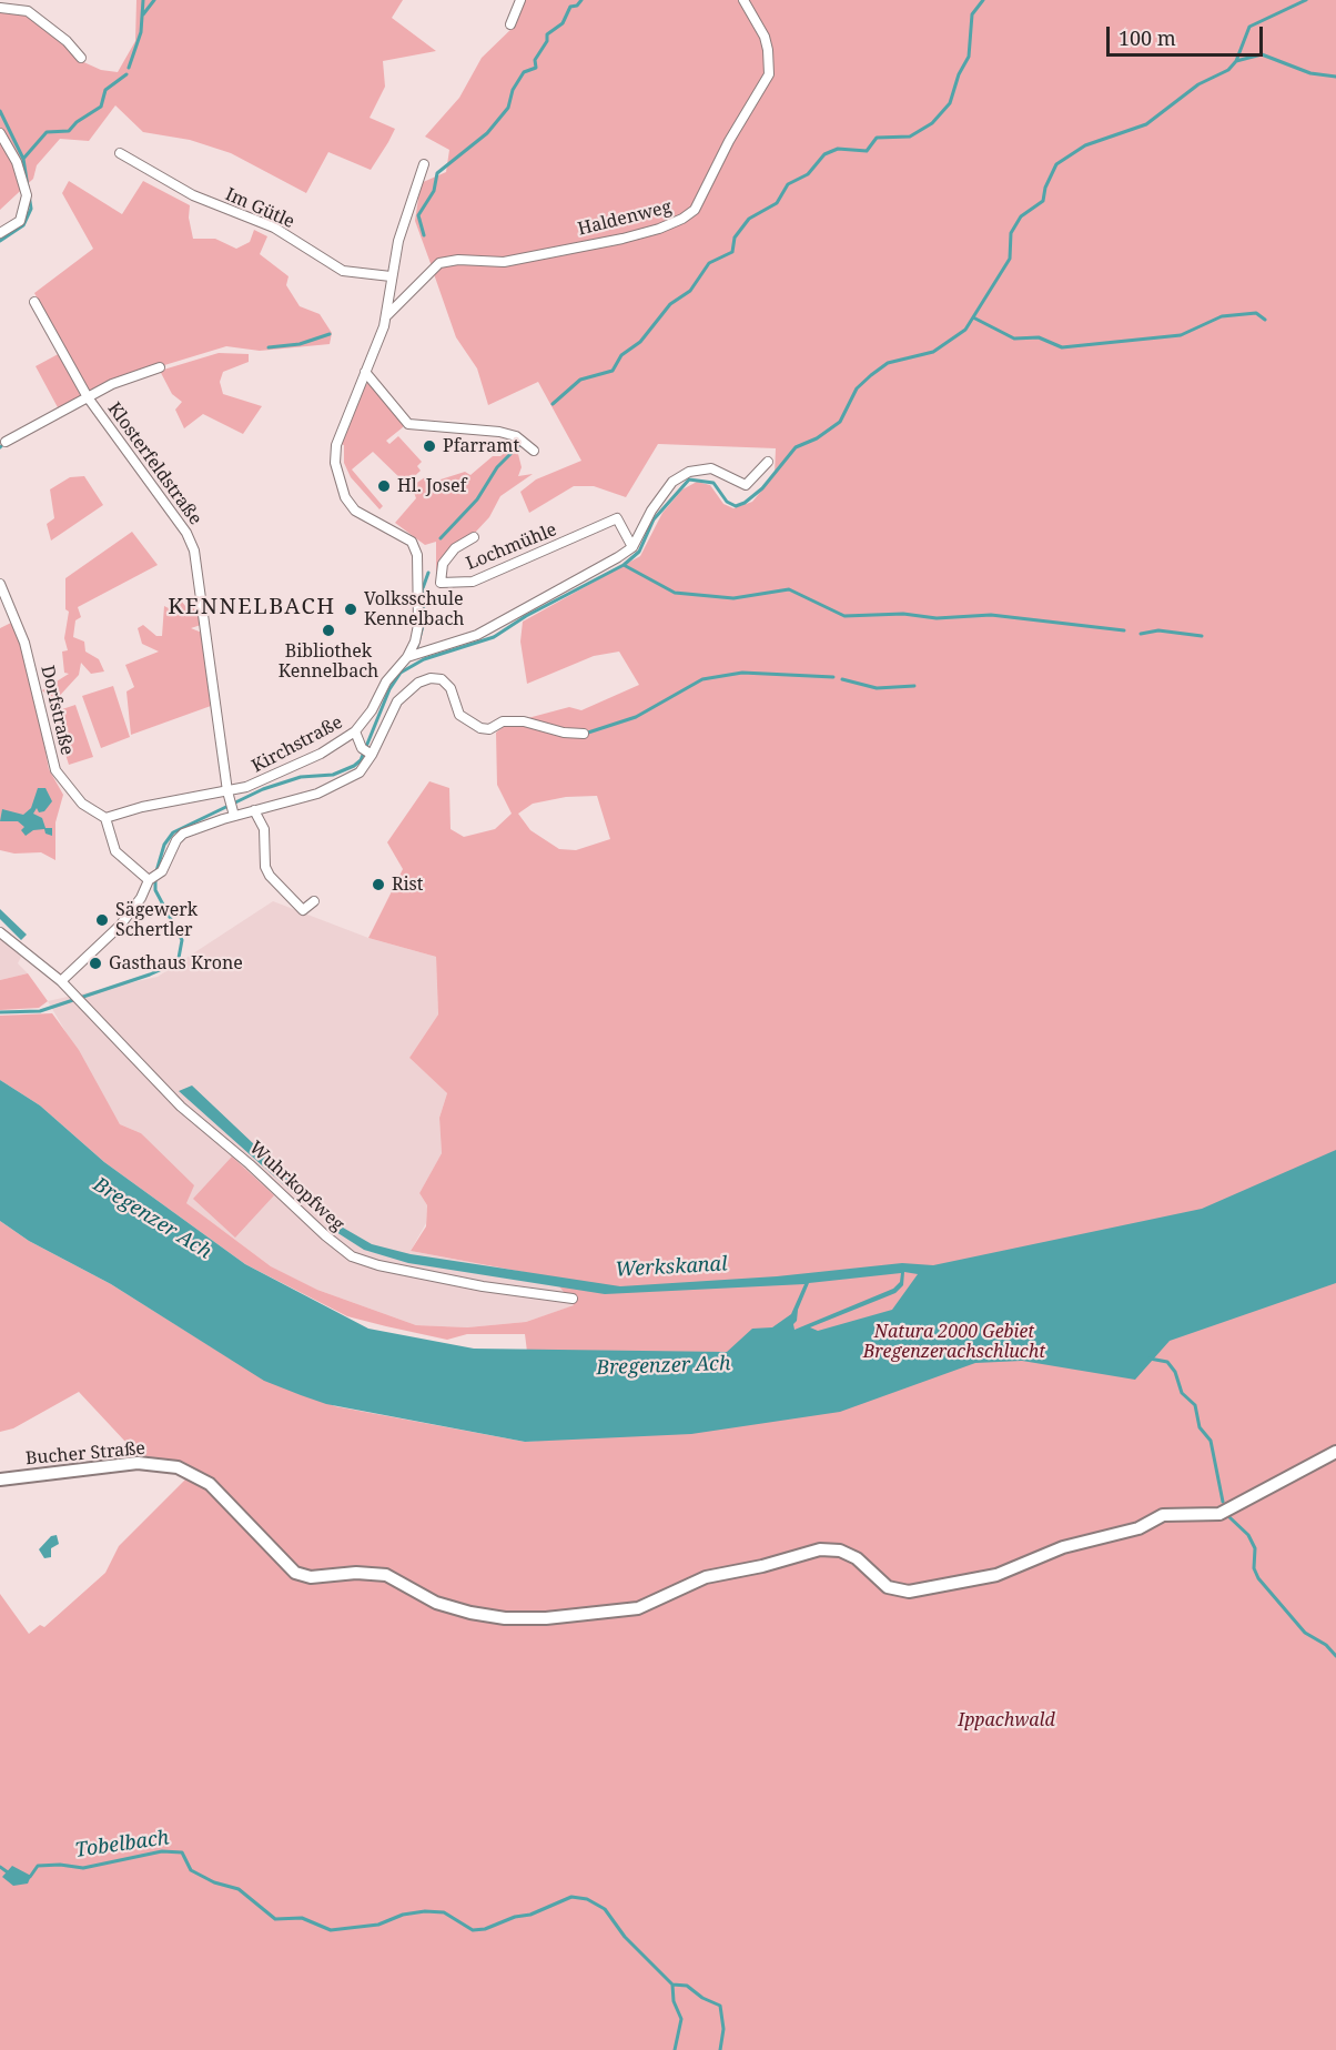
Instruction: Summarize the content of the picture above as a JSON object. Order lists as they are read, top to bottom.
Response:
{
  "streets": {
    "street": [
      "Im Gütle",
      "Haldenweg",
      "Klosterfeldstraße",
      "Lochmühle",
      "Dorfstraße",
      "Kirchstraße",
      "Wuhrkopfweg",
      "Bucher Straße"
    ]
  },
  "crossings": [
    ["Klosterfeldstraße", "Kirchstraße"],
    ["Dorfstraße", "Kirchstraße"]
  ],
  "districts": ["KENNELBACH"],
  "water": ["Bregenzer Ach", "Werkskanal", "Tobelbach"],
  "parks": ["Natura 2000 Gebiet Bregenzerachschlucht", "Ippachwald"],
  "places": [
    "Pfarramt",
    "Hl. Josef",
    "Volksschule Kennelbach",
    "Bibliothek Kennelbach",
    "Rist",
    "Sägewerk Schertler",
    "Gasthaus Krone"
  ],
  "scale_bar": "100 m"
}
